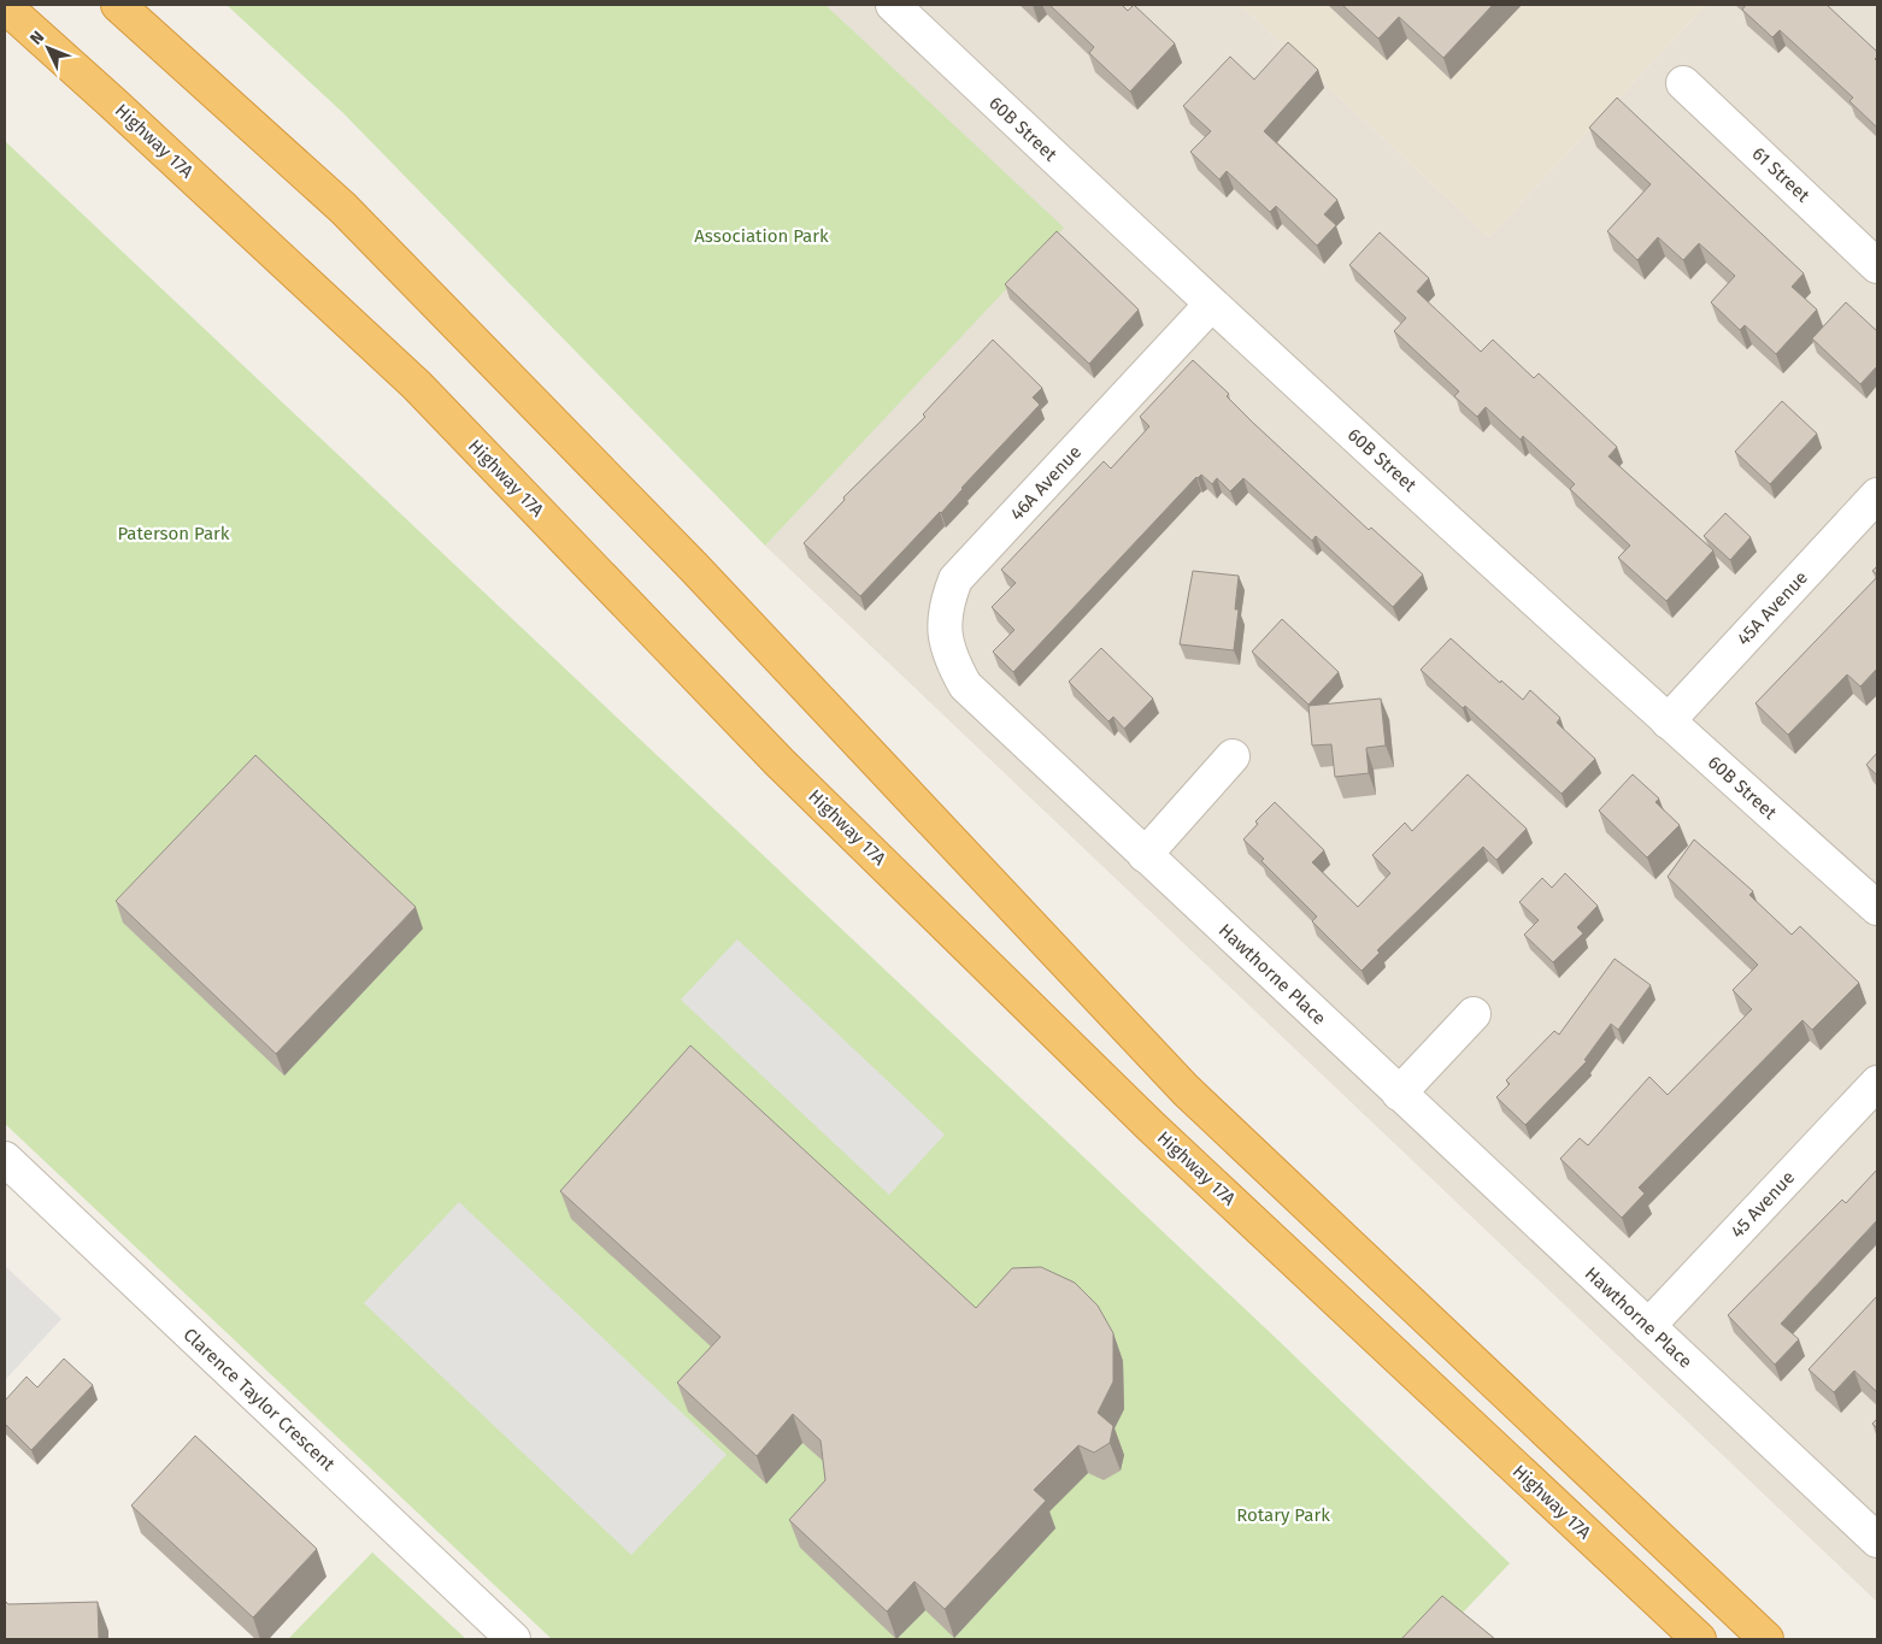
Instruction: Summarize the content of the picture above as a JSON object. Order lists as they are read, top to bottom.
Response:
{
  "streets": {
    "highway": ["Highway 17A"],
    "street": [
      "60B Street",
      "61 Street",
      "46A Avenue",
      "45A Avenue",
      "Hawthorne Place",
      "45 Avenue",
      "Clarence Taylor Crescent"
    ]
  },
  "crossings": [
    ["60B Street", "46A Avenue"],
    ["60B Street", "45A Avenue"],
    ["46A Avenue", "Hawthorne Place"],
    ["Hawthorne Place", "45 Avenue"]
  ],
  "parks": ["Association Park", "Paterson Park", "Rotary Park"],
  "north": "top left"
}
